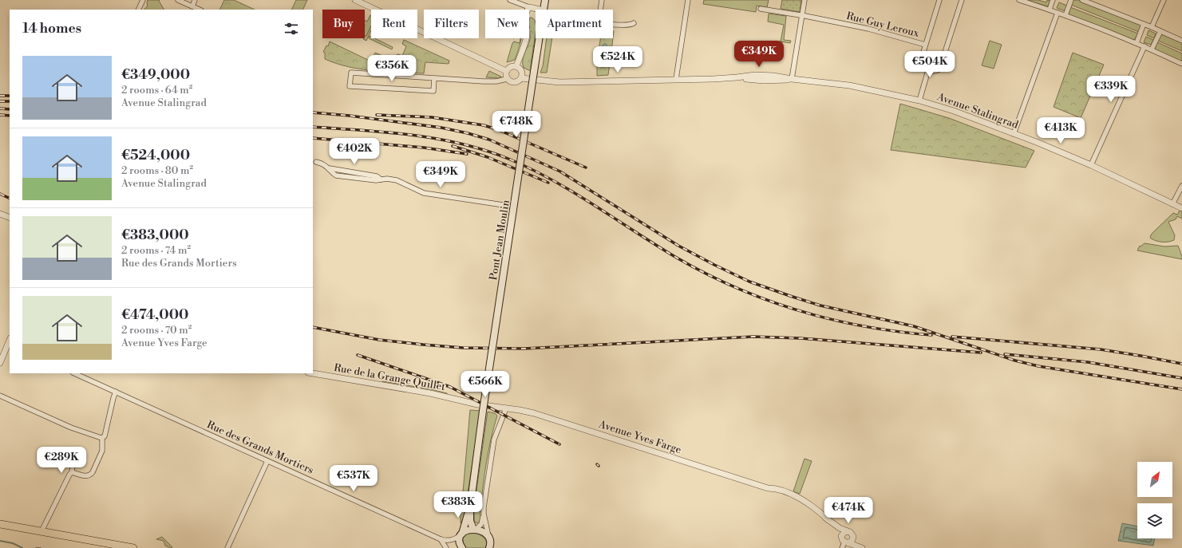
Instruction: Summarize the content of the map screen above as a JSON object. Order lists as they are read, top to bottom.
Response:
{
  "streets": {
    "main road": ["Pont Jean Moulin"],
    "street": [
      "Rue Guy Leroux",
      "Avenue Stalingrad",
      "Rue de la Grange Quillet",
      "Avenue Yves Farge",
      "Rue des Grands Mortiers"
    ]
  },
  "crossings": [
    ["Rue de la Grange Quillet", "Avenue Yves Farge"]
  ],
  "north": "top right",
  "page": {
    "chip": [
      "Buy",
      "Rent",
      "Filters",
      "New",
      "Apartment"
    ],
    "heading": "14 homes",
    "price": [
      "€349K",
      "€524K",
      "€504K",
      "€356K",
      "€339K",
      "€748K",
      "€413K",
      "€402K",
      "€349K",
      "€566K",
      "€289K",
      "€537K",
      "€383K",
      "€474K"
    ],
    "list": [
      {
        "name": "€349,000",
        "note": "2 rooms · 64 m² · Avenue Stalingrad"
      },
      {
        "name": "€524,000",
        "note": "2 rooms · 80 m² · Avenue Stalingrad"
      },
      {
        "name": "€383,000",
        "note": "2 rooms · 74 m² · Rue des Grands Mortiers"
      },
      {
        "name": "€474,000",
        "note": "2 rooms · 70 m² · Avenue Yves Farge"
      }
    ]
  }
}
